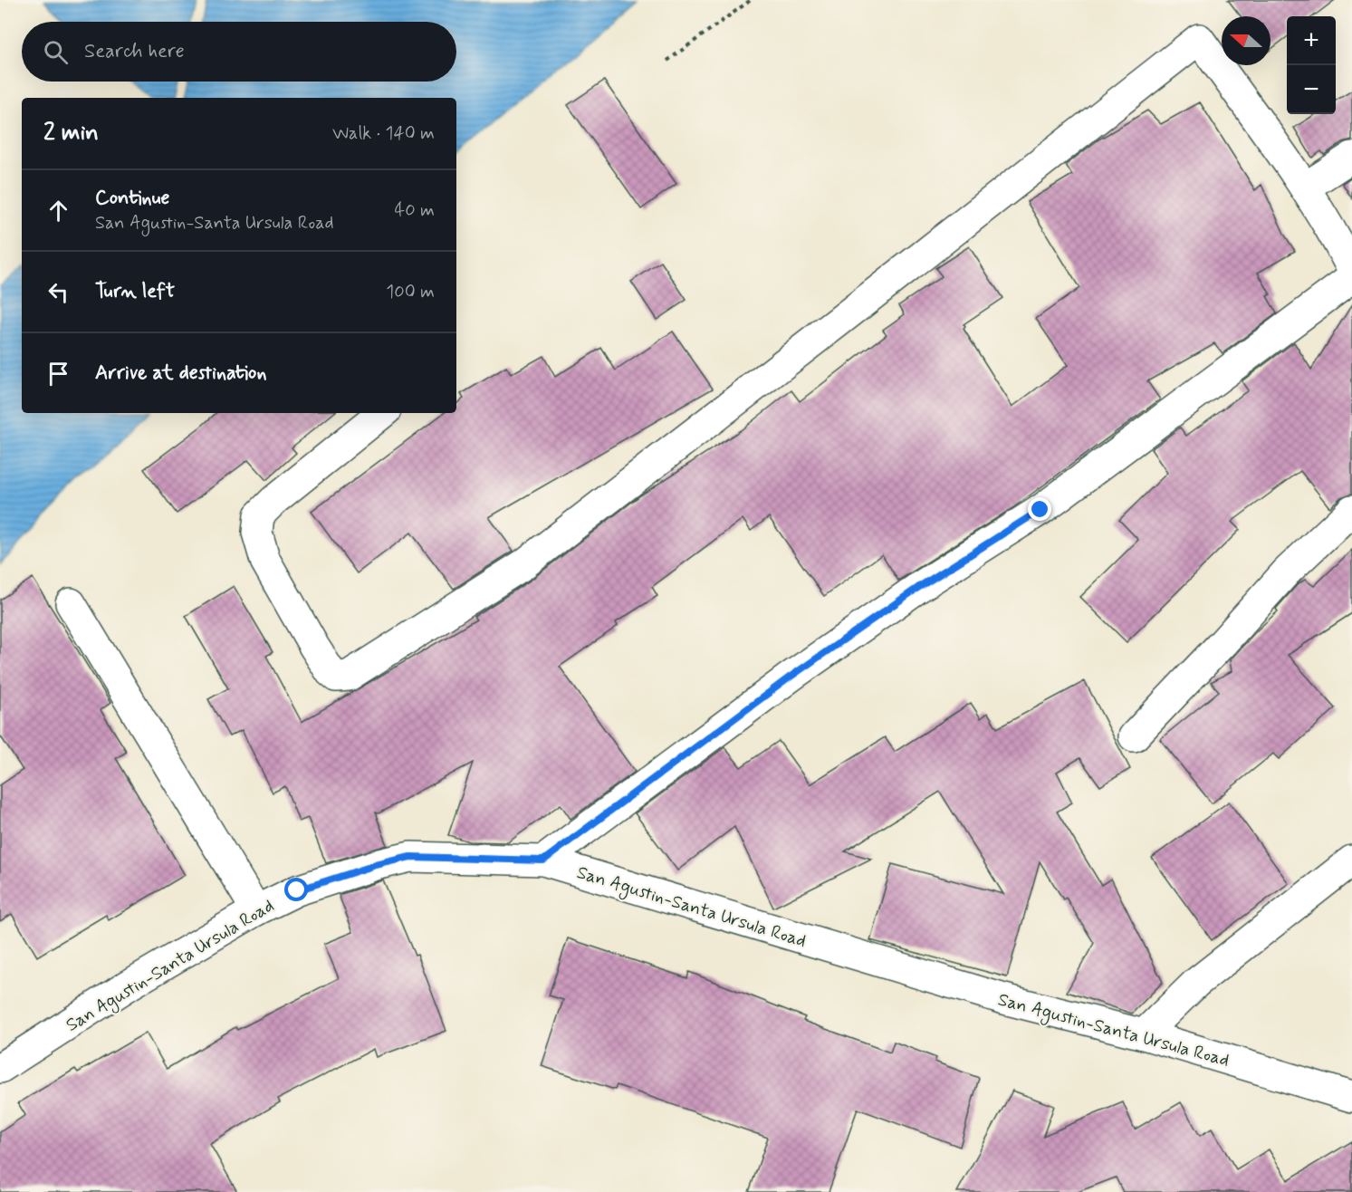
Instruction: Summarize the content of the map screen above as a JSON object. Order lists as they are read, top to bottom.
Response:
{
  "streets": {
    "street": ["San Agustin-Santa Ursula Road"]
  },
  "north": "left",
  "page": {
    "map_buttons": ["+", "−"],
    "search": "Search here",
    "heading": ["2 min", "Walk · 140 m"],
    "list": [
      ["Continue", "San Agustin-Santa Ursula Road", "40 m"],
      ["Turn left", "100 m"],
      "Arrive at destination"
    ]
  }
}
